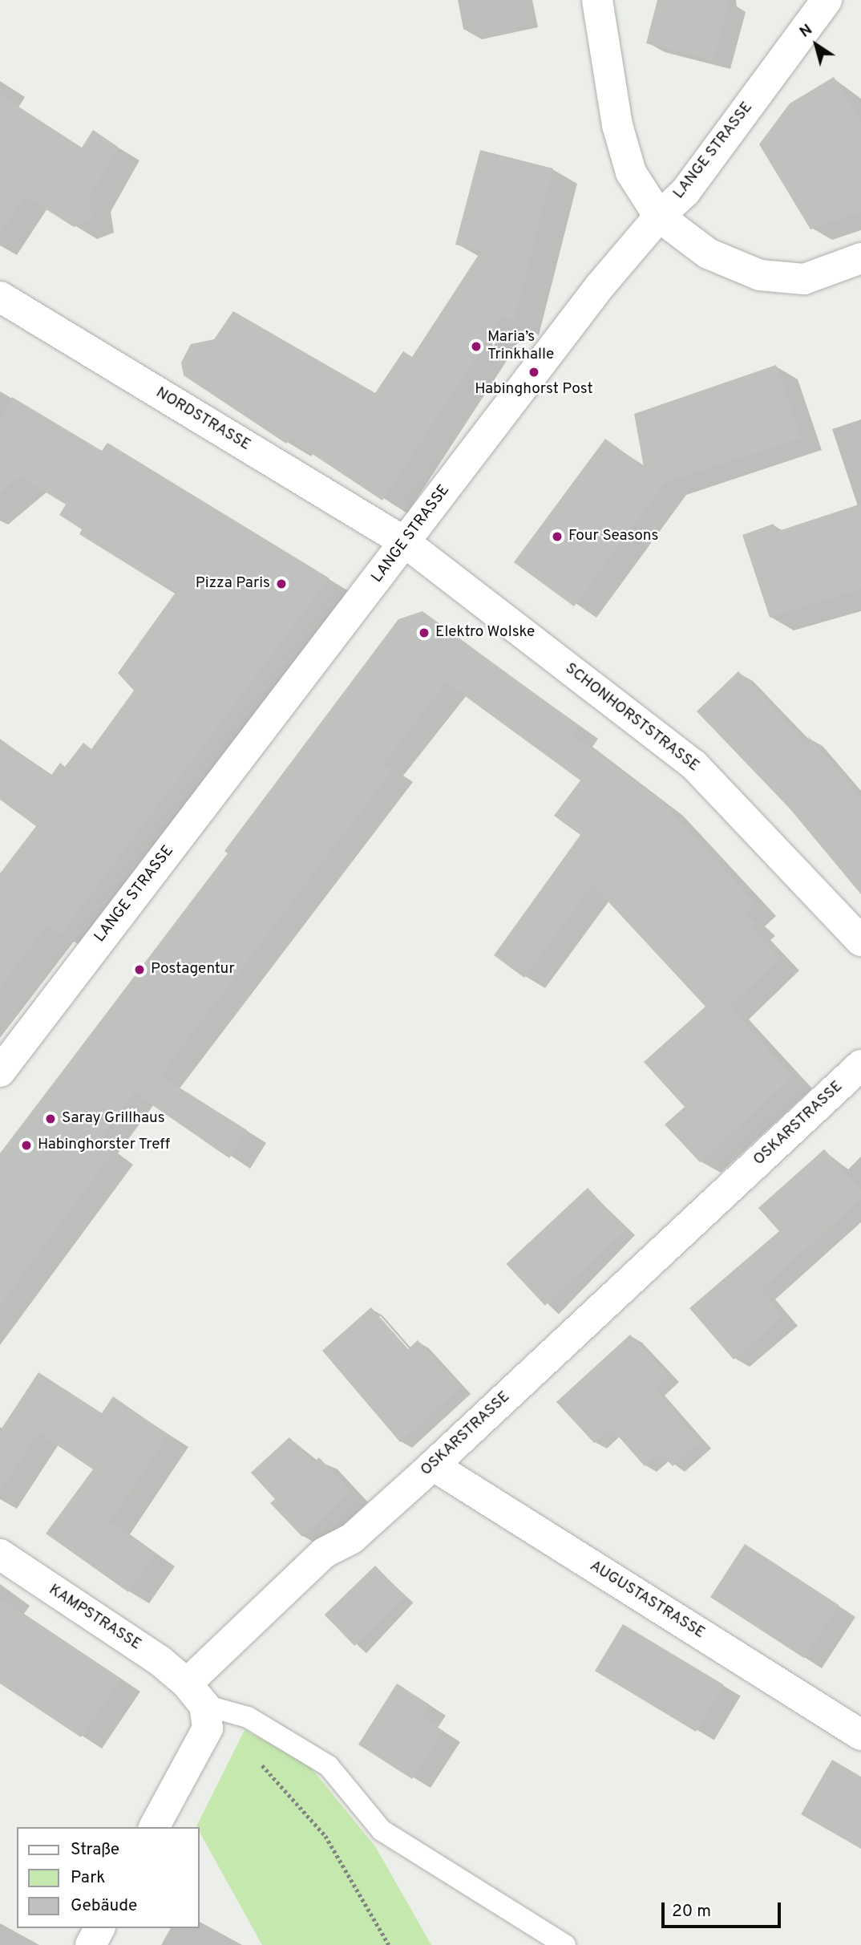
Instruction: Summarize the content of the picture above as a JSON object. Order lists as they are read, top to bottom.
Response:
{
  "streets": {
    "street": [
      "LANGE STRASSE",
      "NORDSTRASSE",
      "SCHONHORSTSTRASSE",
      "OSKARSTRASSE",
      "AUGUSTASTRASSE",
      "KAMPSTRASSE"
    ]
  },
  "crossings": [
    ["LANGE STRASSE", "NORDSTRASSE"],
    ["LANGE STRASSE", "SCHONHORSTSTRASSE"],
    ["NORDSTRASSE", "SCHONHORSTSTRASSE"],
    ["OSKARSTRASSE", "AUGUSTASTRASSE"],
    ["OSKARSTRASSE", "KAMPSTRASSE"]
  ],
  "places": [
    "Maria’s Trinkhalle",
    "Habinghorst Post",
    "Four Seasons",
    "Pizza Paris",
    "Elektro Wolske",
    "Postagentur",
    "Saray Grillhaus",
    "Habinghorster Treff"
  ],
  "legend": ["Straße", "Park", "Gebäude"],
  "scale_bar": "20 m",
  "north": "top left"
}
